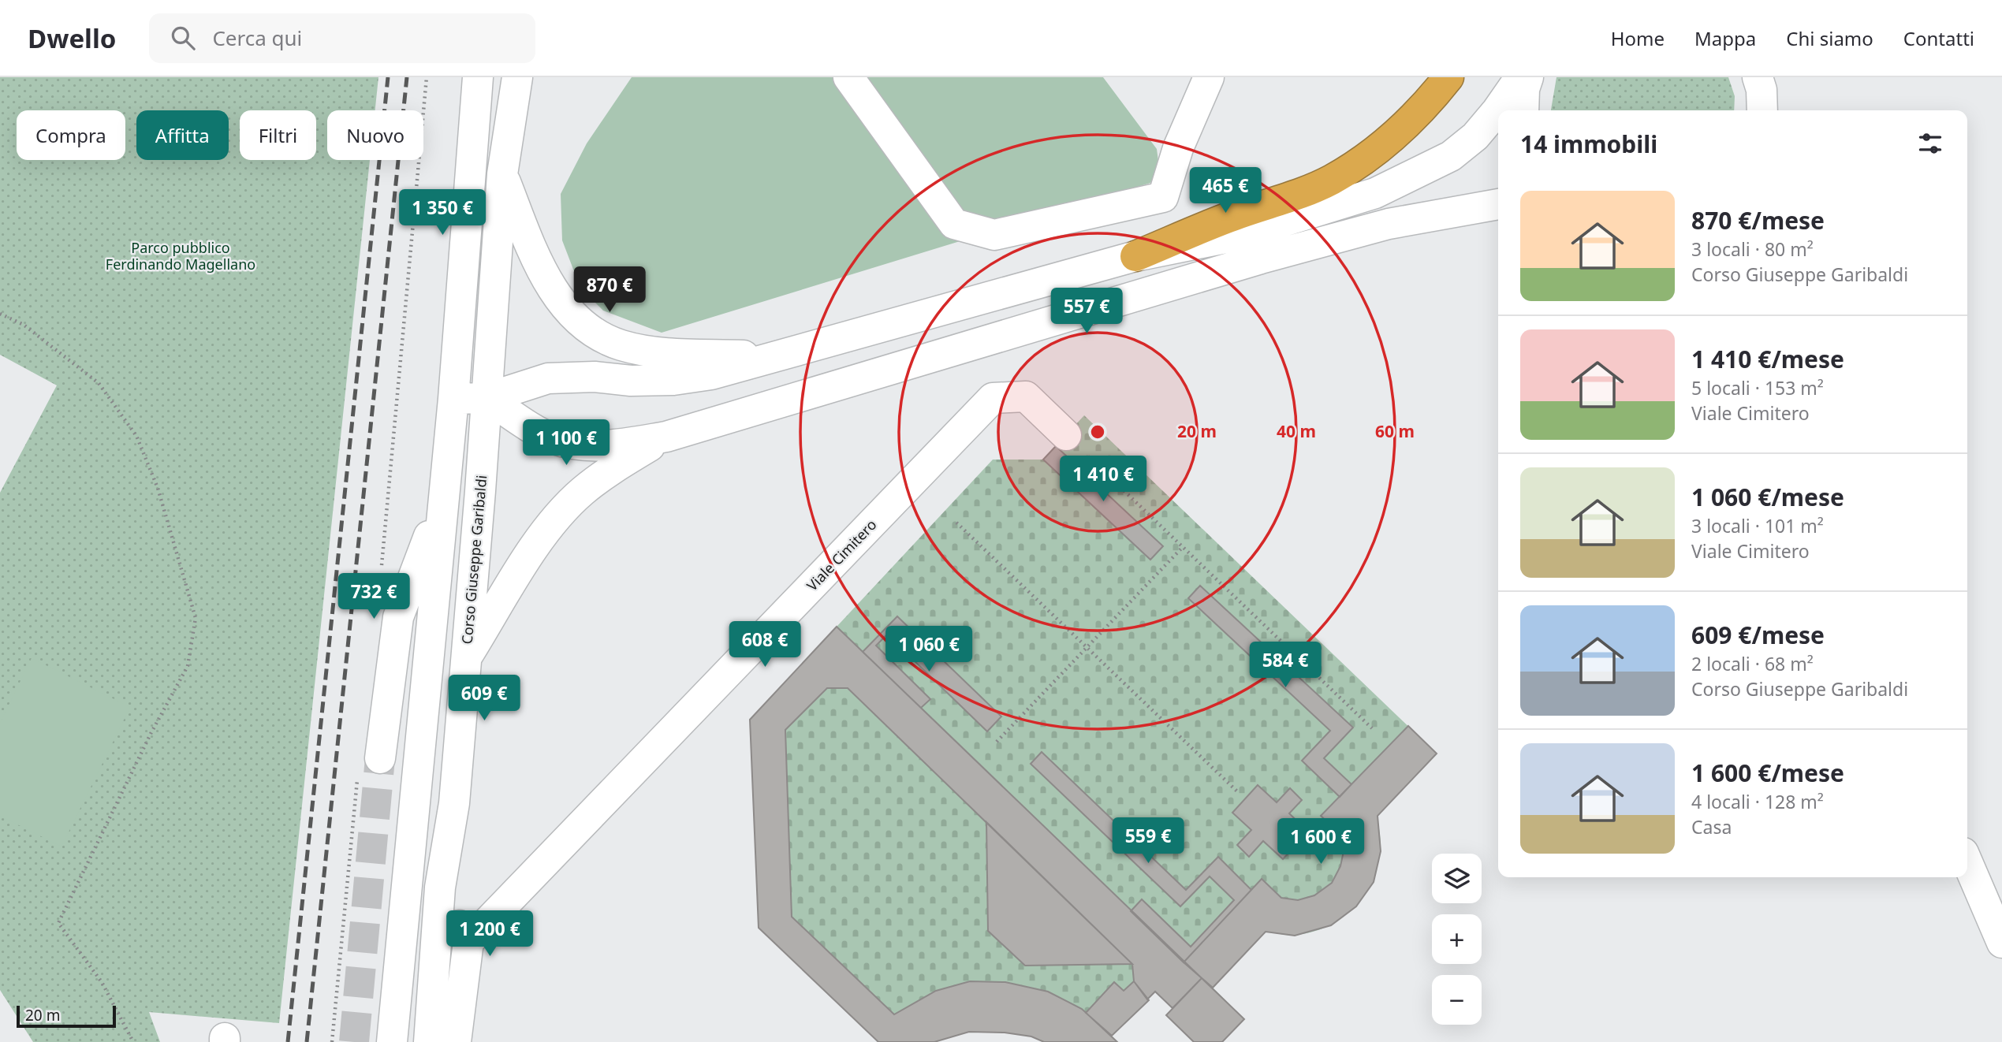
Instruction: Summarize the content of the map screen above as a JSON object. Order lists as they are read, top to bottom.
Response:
{
  "streets": {
    "street": ["Viale Cimitero", "Corso Giuseppe Garibaldi"]
  },
  "parks": ["Parco pubblico Ferdinando Magellano"],
  "scale_bar": "20 m",
  "page": {
    "header": "Dwello",
    "search": "Cerca qui",
    "nav": [
      "Home",
      "Mappa",
      "Chi siamo",
      "Contatti"
    ],
    "chip": [
      "Compra",
      "Affitta",
      "Filtri",
      "Nuovo"
    ],
    "heading": "14 immobili",
    "price": [
      "465 €",
      "1 350 €",
      "870 €",
      "557 €",
      "1 100 €",
      "1 410 €",
      "732 €",
      "608 €",
      "1 060 €",
      "584 €",
      "609 €",
      "559 €",
      "1 600 €",
      "1 200 €"
    ],
    "list": [
      {
        "name": "870 €/mese",
        "note": "3 locali · 80 m² · Corso Giuseppe Garibaldi"
      },
      {
        "name": "1 410 €/mese",
        "note": "5 locali · 153 m² · Viale Cimitero"
      },
      {
        "name": "1 060 €/mese",
        "note": "3 locali · 101 m² · Viale Cimitero"
      },
      {
        "name": "609 €/mese",
        "note": "2 locali · 68 m² · Corso Giuseppe Garibaldi"
      },
      {
        "name": "1 600 €/mese",
        "note": "4 locali · 128 m² · Casa"
      }
    ],
    "map_buttons": ["+", "−"],
    "scale": "20 m"
  },
  "rings": ["20 m", "40 m", "60 m"]
}
